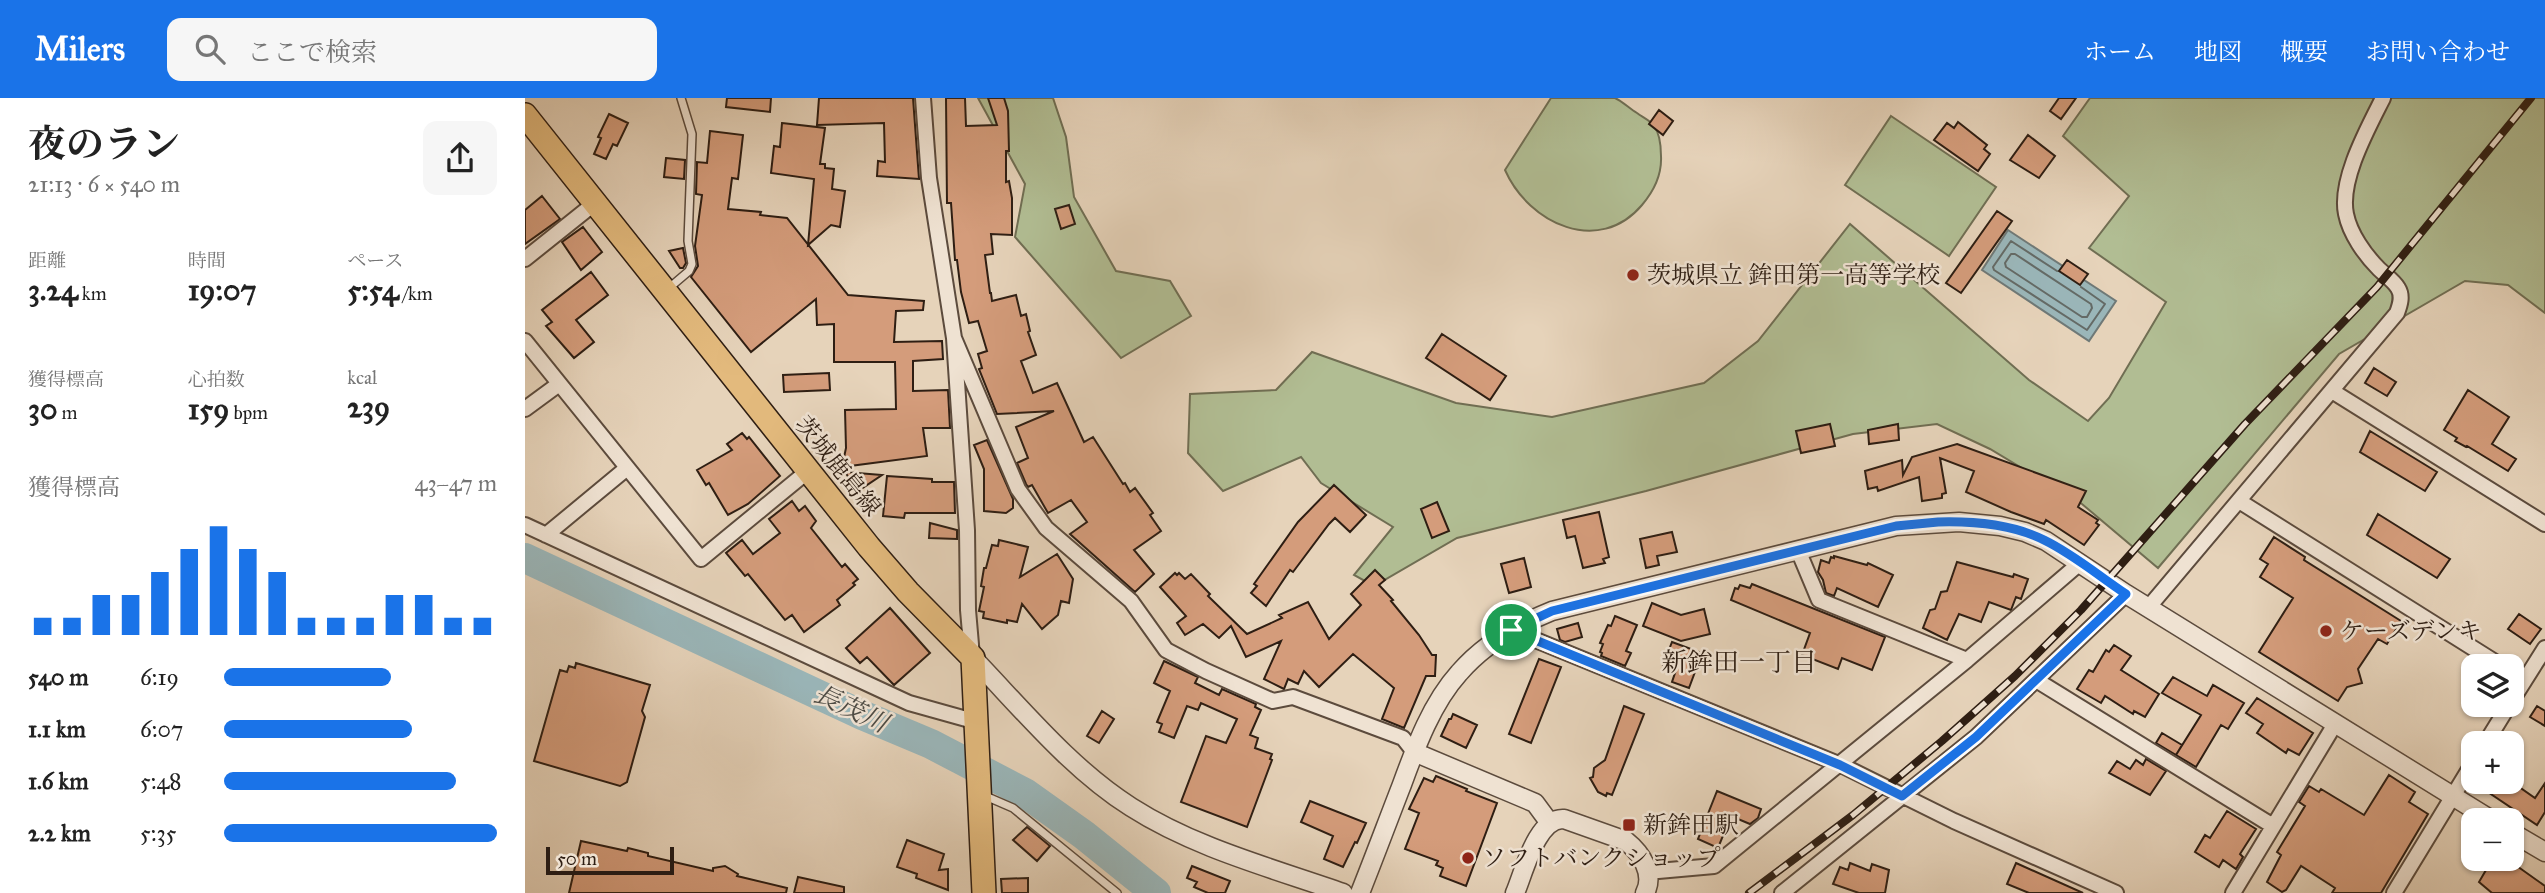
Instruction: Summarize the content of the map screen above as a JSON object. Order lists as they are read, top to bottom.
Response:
{
  "streets": {
    "main road": ["茨城鹿島線"]
  },
  "districts": ["新鉾田一丁目"],
  "water": ["長茂川"],
  "places": {
    "other": ["茨城県立 鉾田第一高等学校", "ケーズデンキ", "ソフトバンクショップ"],
    "transit": ["新鉾田駅"]
  },
  "scale_bar": "50 m",
  "page": {
    "header": "Milers",
    "search": "ここで検索",
    "nav": [
      "ホーム",
      "地図",
      "概要",
      "お問い合わせ"
    ],
    "heading": ["夜のラン", "21:13 · 6 × 540 m"],
    "stats": [
      ["距離", "3.24 km"],
      ["時間", "19:07"],
      ["ペース", "5:54 /km"],
      ["獲得標高", "30 m"],
      ["心拍数", "159 bpm"],
      ["kcal", "239"]
    ],
    "chart": ["獲得標高", "43–47 m"],
    "list": [
      {
        "name": "540 m",
        "note": "6:19"
      },
      {
        "name": "1.1 km",
        "note": "6:07"
      },
      {
        "name": "1.6 km",
        "note": "5:48"
      },
      {
        "name": "2.2 km",
        "note": "5:35"
      }
    ],
    "map_buttons": ["+", "−"],
    "scale": "50 m"
  }
}
